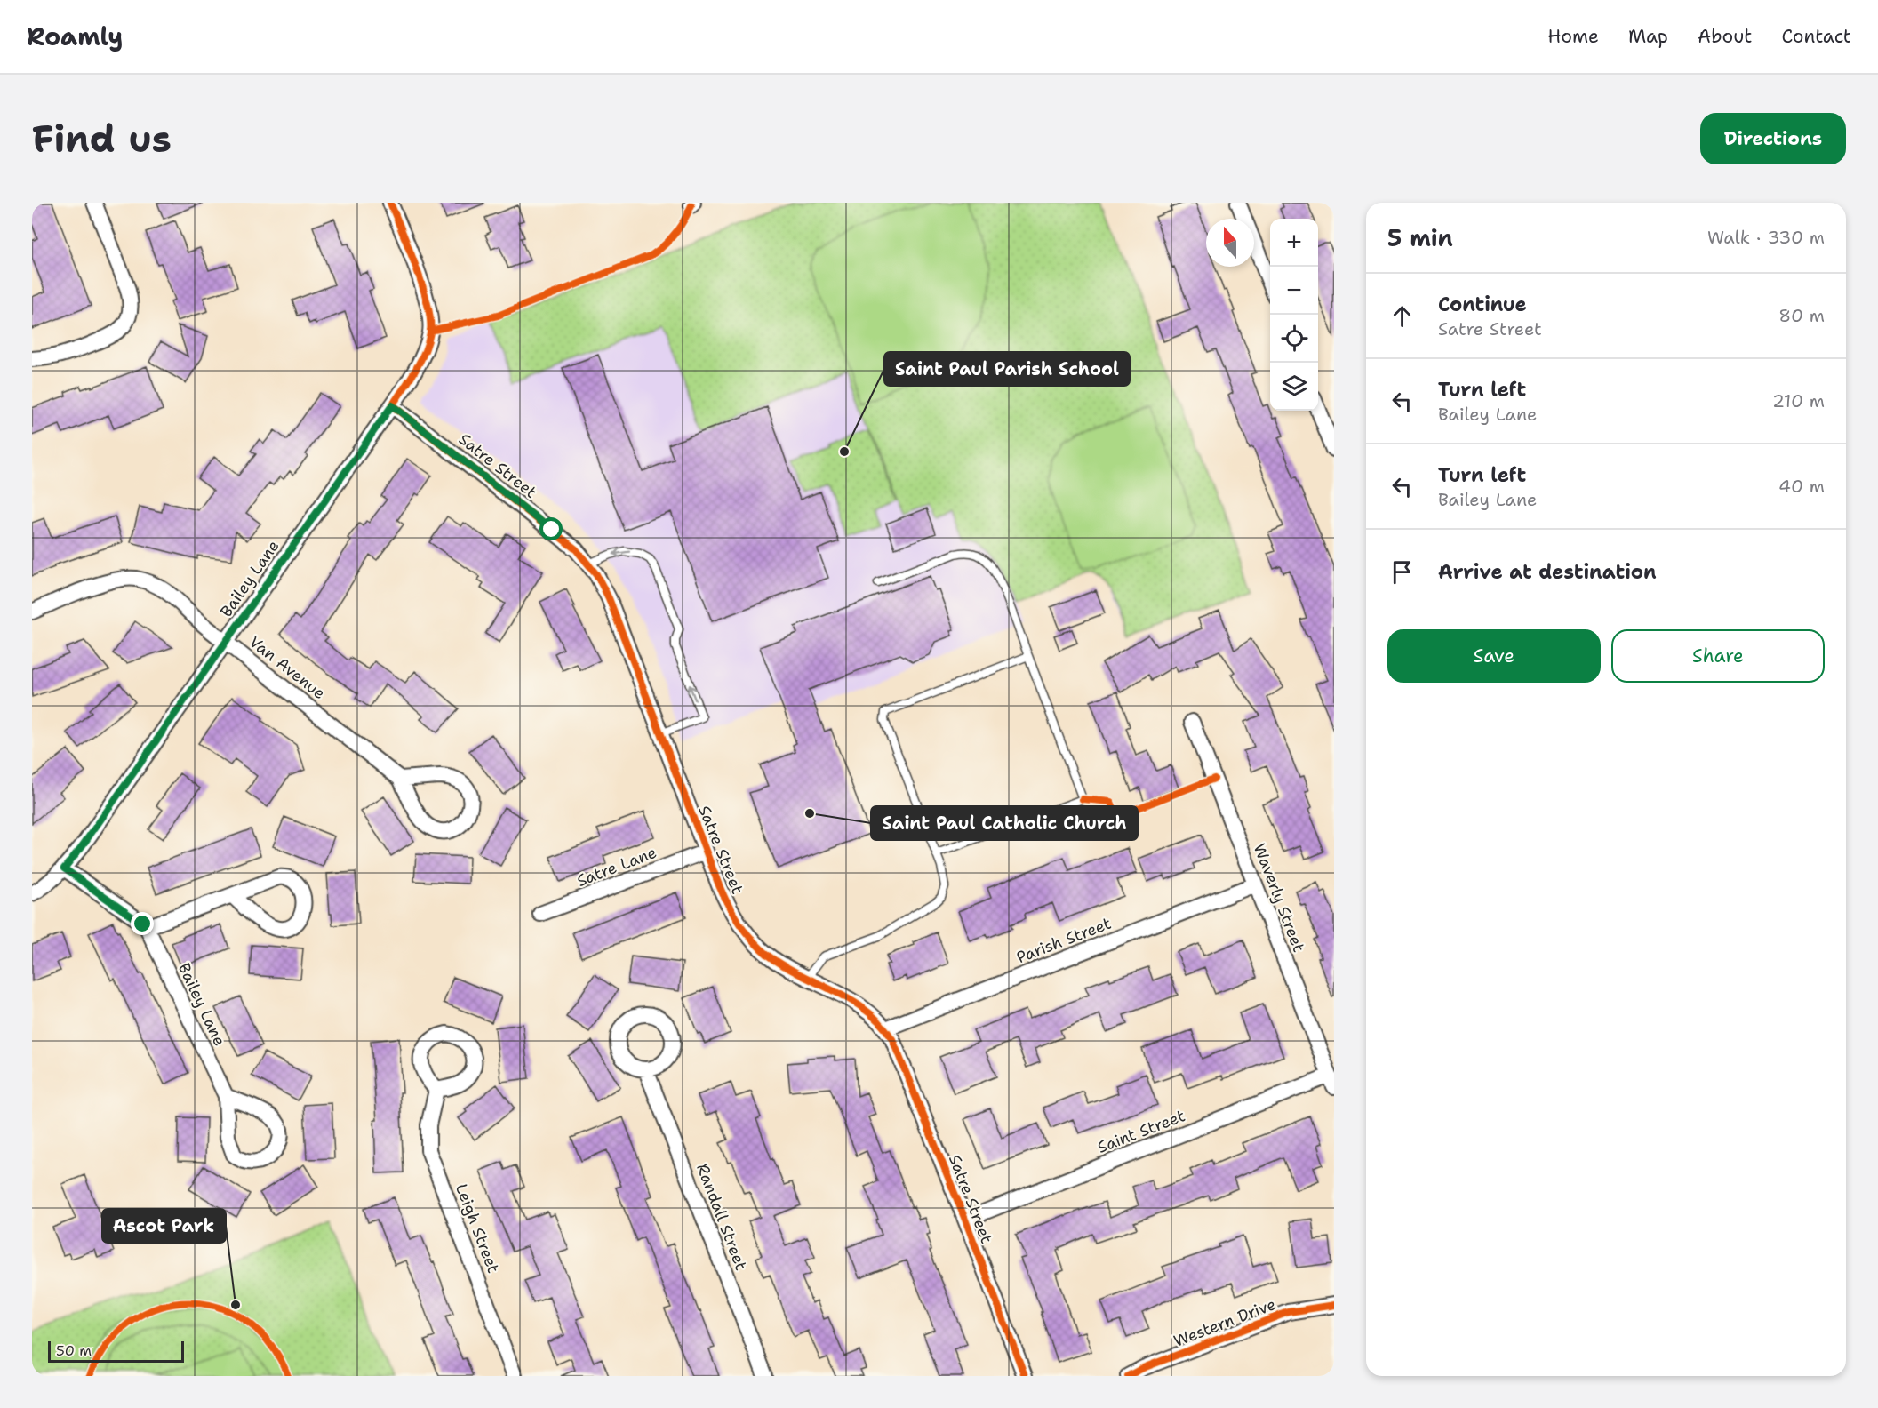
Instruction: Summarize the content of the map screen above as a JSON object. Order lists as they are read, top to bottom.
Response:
{
  "streets": {
    "street": [
      "Satre Street",
      "Bailey Lane",
      "Van Avenue",
      "Satre Lane",
      "Waverly Street",
      "Parish Street",
      "Saint Street",
      "Randall Street",
      "Leigh Street",
      "Western Drive"
    ]
  },
  "crossings": [
    ["Satre Street", "Bailey Lane"],
    ["Satre Street", "Satre Lane"],
    ["Satre Street", "Parish Street"],
    ["Satre Street", "Saint Street"],
    ["Bailey Lane", "Van Avenue"],
    ["Waverly Street", "Parish Street"],
    ["Waverly Street", "Saint Street"]
  ],
  "places": ["Saint Paul Parish School", "Saint Paul Catholic Church", "Ascot Park"],
  "scale_bar": "50 m",
  "north": "top",
  "page": {
    "header": "Roamly",
    "nav": [
      "Home",
      "Map",
      "About",
      "Contact"
    ],
    "buttons": [
      "Directions",
      ["Save", "Share"]
    ],
    "title": "Find us",
    "heading": ["5 min", "Walk · 330 m"],
    "map_buttons": ["+", "−"],
    "list": [
      ["Continue", "Satre Street", "80 m"],
      ["Turn left", "Bailey Lane", "210 m"],
      ["Turn left", "Bailey Lane", "40 m"],
      "Arrive at destination"
    ],
    "scale": "50 m"
  }
}
